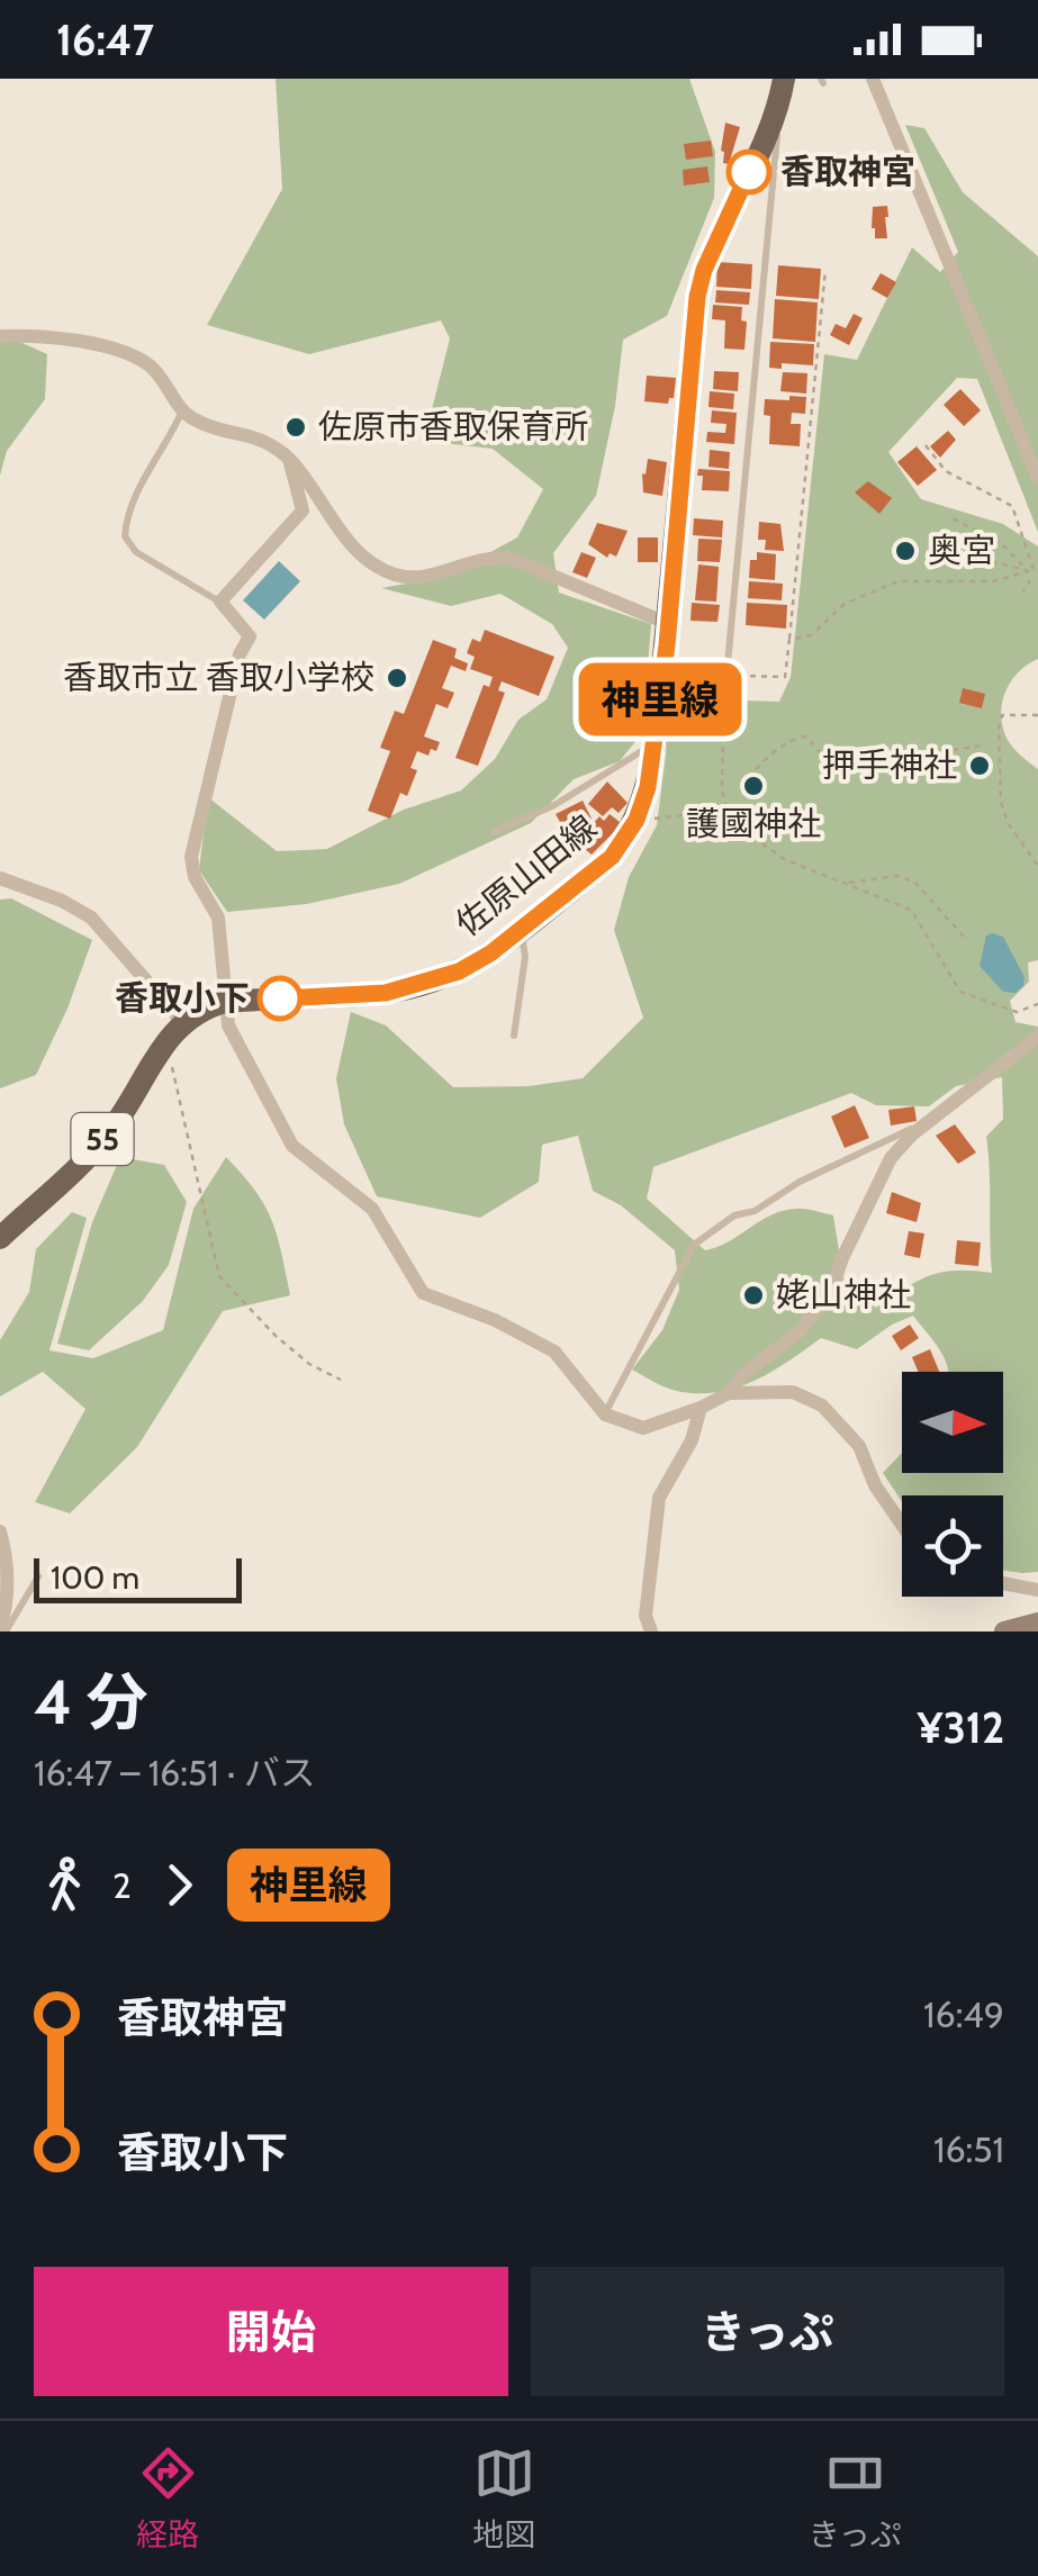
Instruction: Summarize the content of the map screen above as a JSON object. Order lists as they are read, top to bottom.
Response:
{
  "streets": {
    "main road": ["佐原山田線", "55"]
  },
  "crossings": [
    ["佐原山田線", "55"]
  ],
  "places": [
    "香取神宮",
    "佐原市香取保育所",
    "奥宮",
    "香取市立 香取小学校",
    "押手神社",
    "護國神社",
    "香取小下",
    "姥山神社"
  ],
  "lines": ["bus line 神里線"],
  "scale_bar": "100 m",
  "north": "right",
  "page": {
    "status": "16:47",
    "on_map": "神里線",
    "scale": "100 m",
    "heading": ["4 分", "16:47 – 16:51 · バス", "¥312"],
    "legs": ["2", "神里線"],
    "list": [
      {
        "name": "香取神宮",
        "value": "16:49"
      },
      {
        "name": "香取小下",
        "value": "16:51"
      }
    ],
    "buttons": ["開始", "きっぷ"],
    "tabs": ["経路", "地図", "きっぷ"]
  }
}
